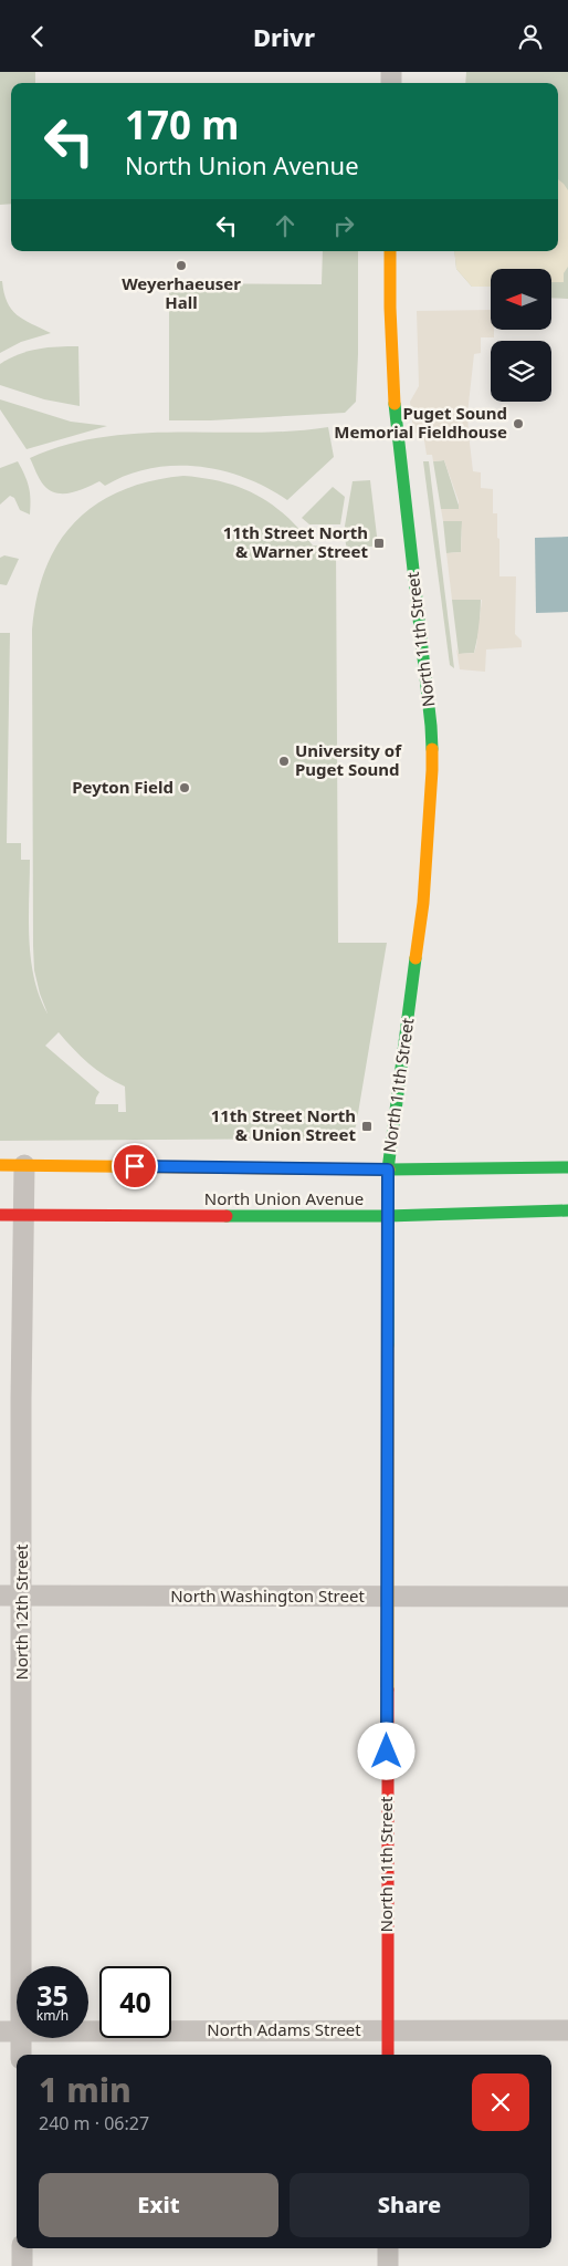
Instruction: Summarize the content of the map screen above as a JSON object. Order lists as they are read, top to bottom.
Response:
{
  "streets": {
    "street": [
      "North 11th Street",
      "North Union Avenue",
      "North Washington Street",
      "North 12th Street",
      "North Adams Street"
    ]
  },
  "crossings": [
    ["North 11th Street", "North Union Avenue"],
    ["North 11th Street", "North Washington Street"],
    ["North 11th Street", "North Adams Street"],
    ["North Union Avenue", "North 12th Street"],
    ["North Washington Street", "North 12th Street"]
  ],
  "places": {
    "other": [
      "Weyerhaeuser Hall",
      "Puget Sound Memorial Fieldhouse",
      "University of Puget Sound",
      "Peyton Field"
    ],
    "transit": ["11th Street North & Warner Street", "11th Street North & Union Street"]
  },
  "north": "left",
  "page": {
    "header": "Drivr",
    "turn": ["170 m", "North Union Avenue"],
    "speed": "35 km/h",
    "limit": "40",
    "heading": ["1 min", "240 m · 06:27"],
    "buttons": ["Exit", "Share"]
  }
}
